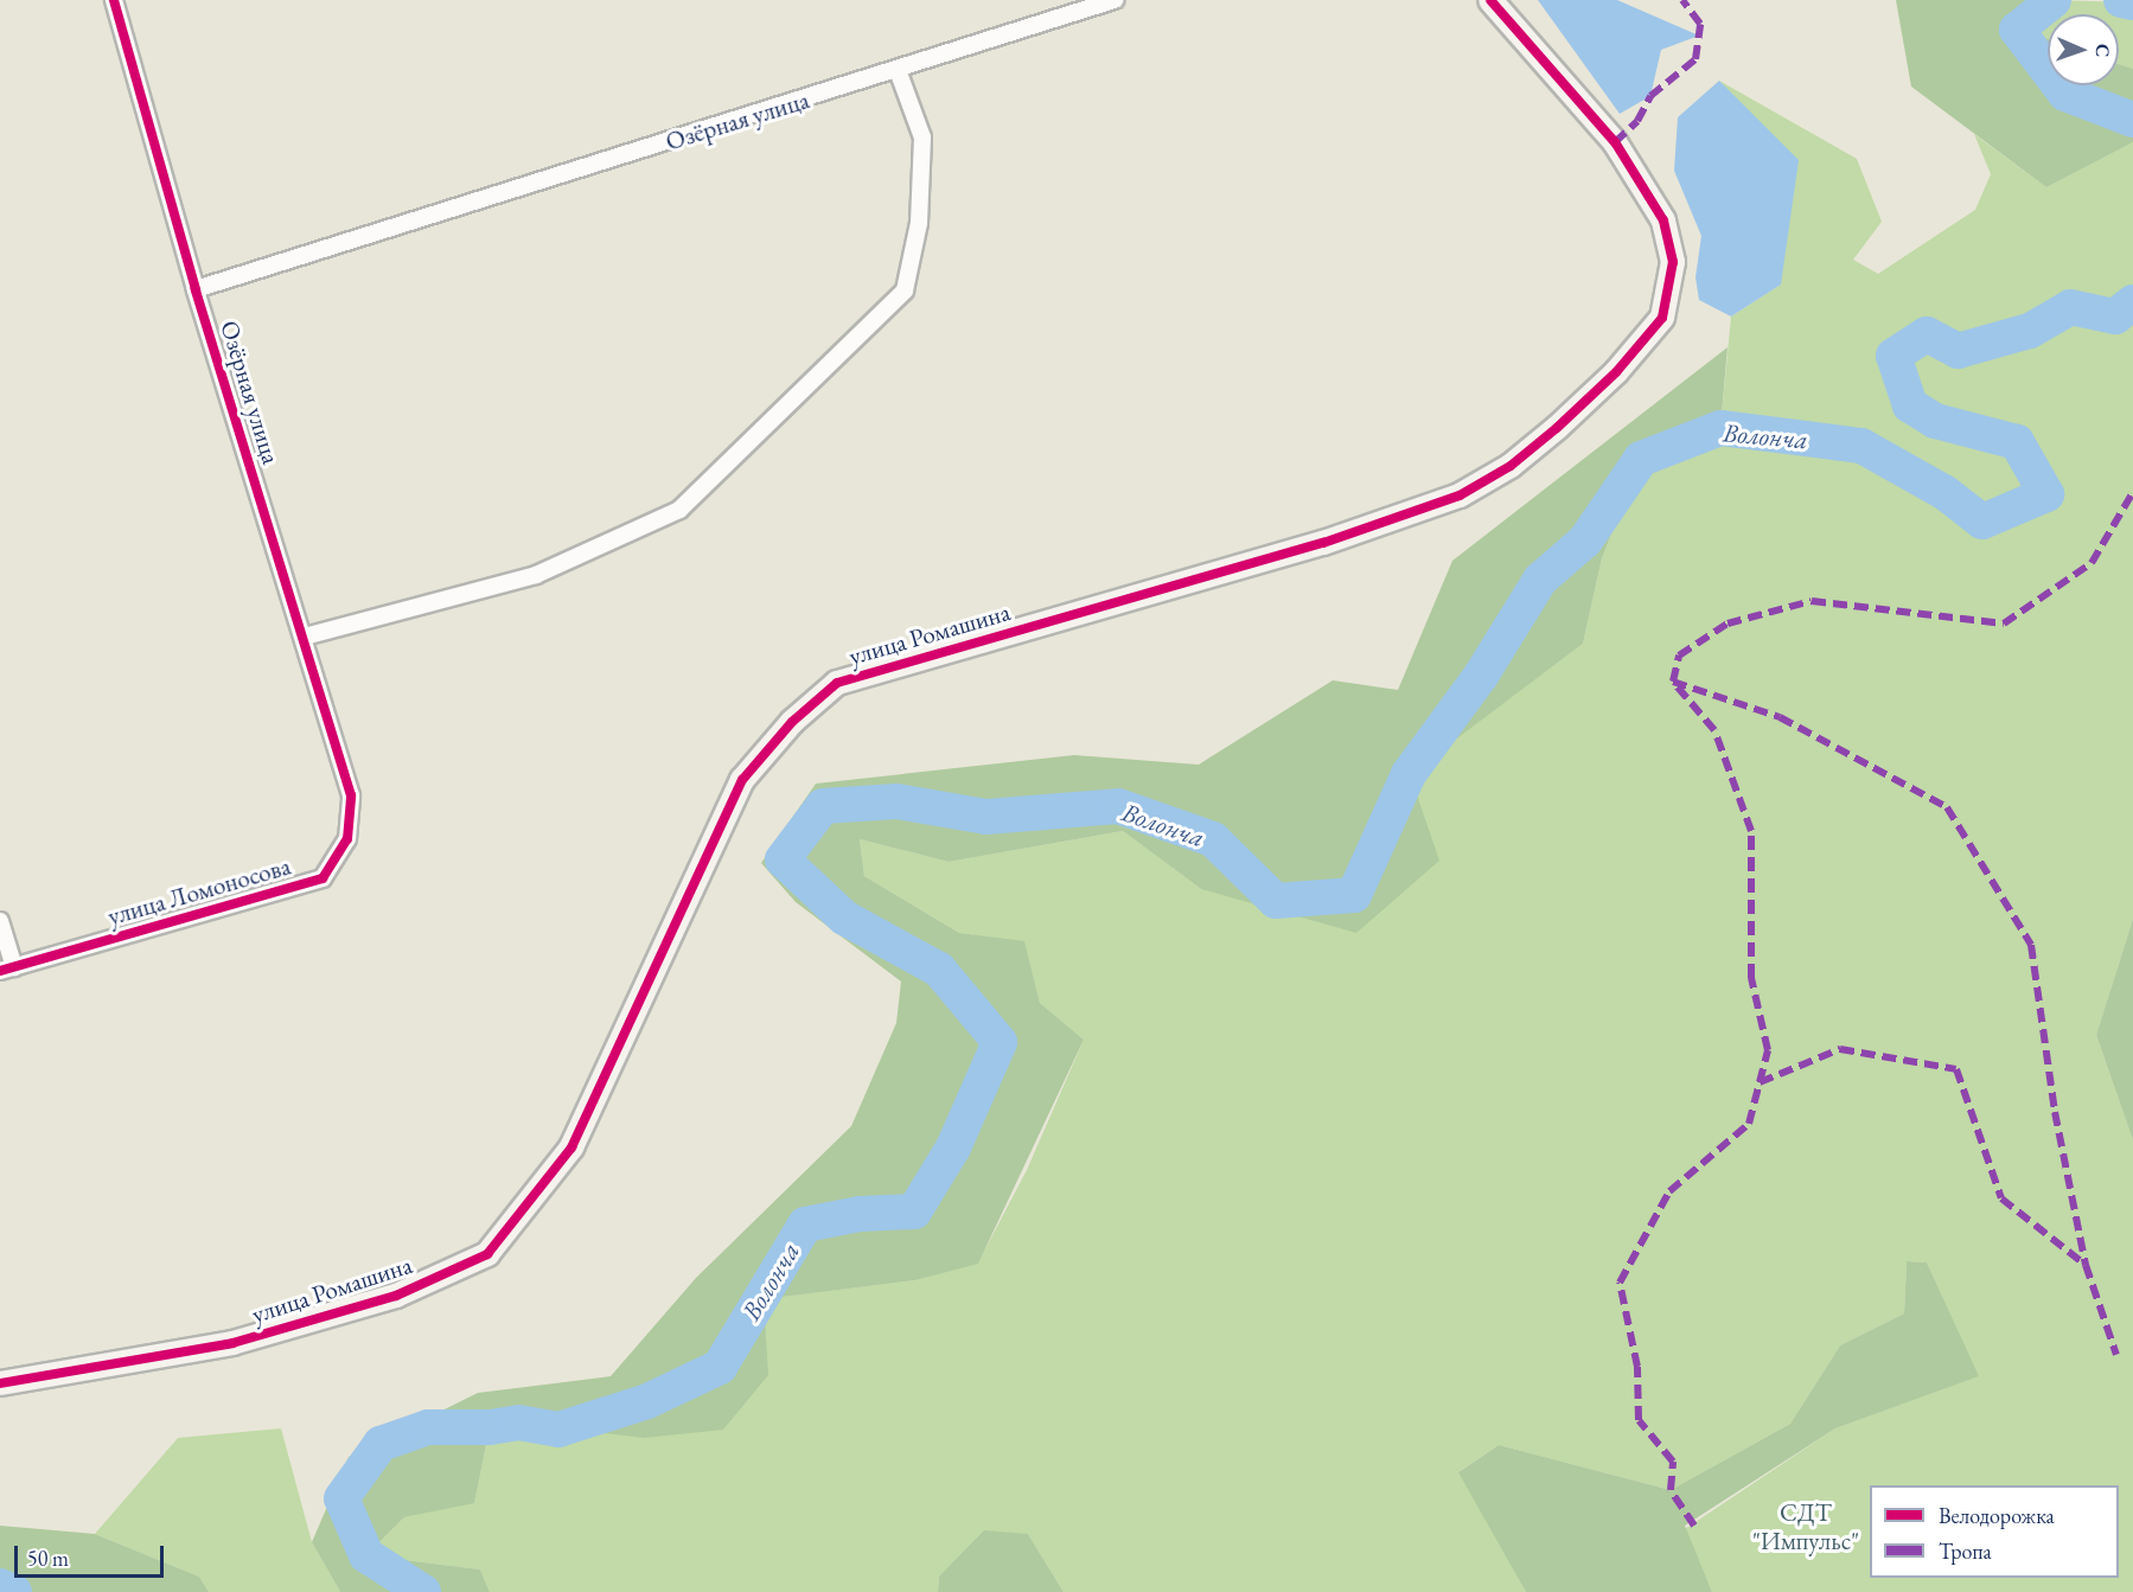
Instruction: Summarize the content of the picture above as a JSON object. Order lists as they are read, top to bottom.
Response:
{
  "streets": {
    "street": ["Озёрная улица", "улица Ромашина", "улица Ломоносова"]
  },
  "crossings": [
    ["Озёрная улица", "улица Ломоносова"]
  ],
  "water": ["Волонча"],
  "parks": ["СДТ \"Импульс\""],
  "legend": ["Велодорожка", "Тропа"],
  "scale_bar": "50 m",
  "north": "right"
}
